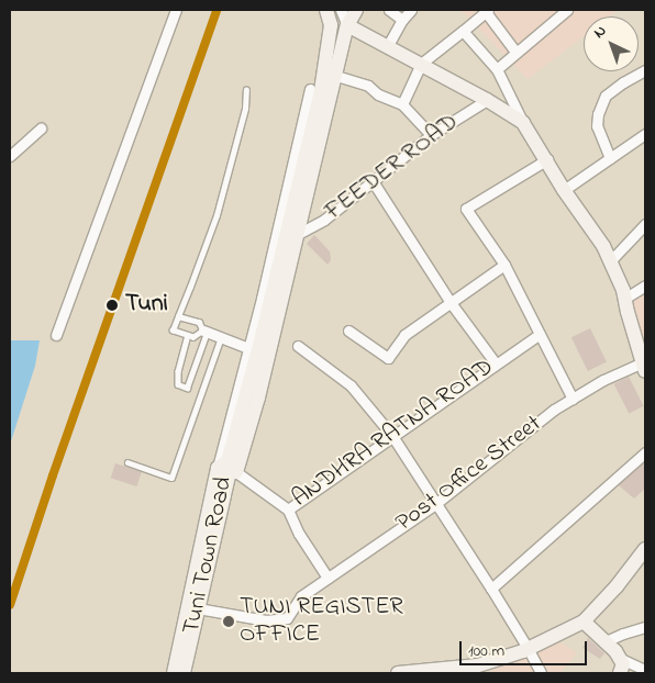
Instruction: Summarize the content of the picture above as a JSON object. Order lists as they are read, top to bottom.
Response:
{
  "streets": {
    "street": [
      "FEEDER ROAD",
      "ANDHRA RATNA ROAD",
      "Post Office Street",
      "Tuni Town Road"
    ]
  },
  "crossings": [
    ["ANDHRA RATNA ROAD", "Tuni Town Road"],
    ["Post Office Street", "Tuni Town Road"]
  ],
  "places": ["Tuni", "TUNI REGISTER OFFICE"],
  "scale_bar": "100 m",
  "north": "top left"
}
